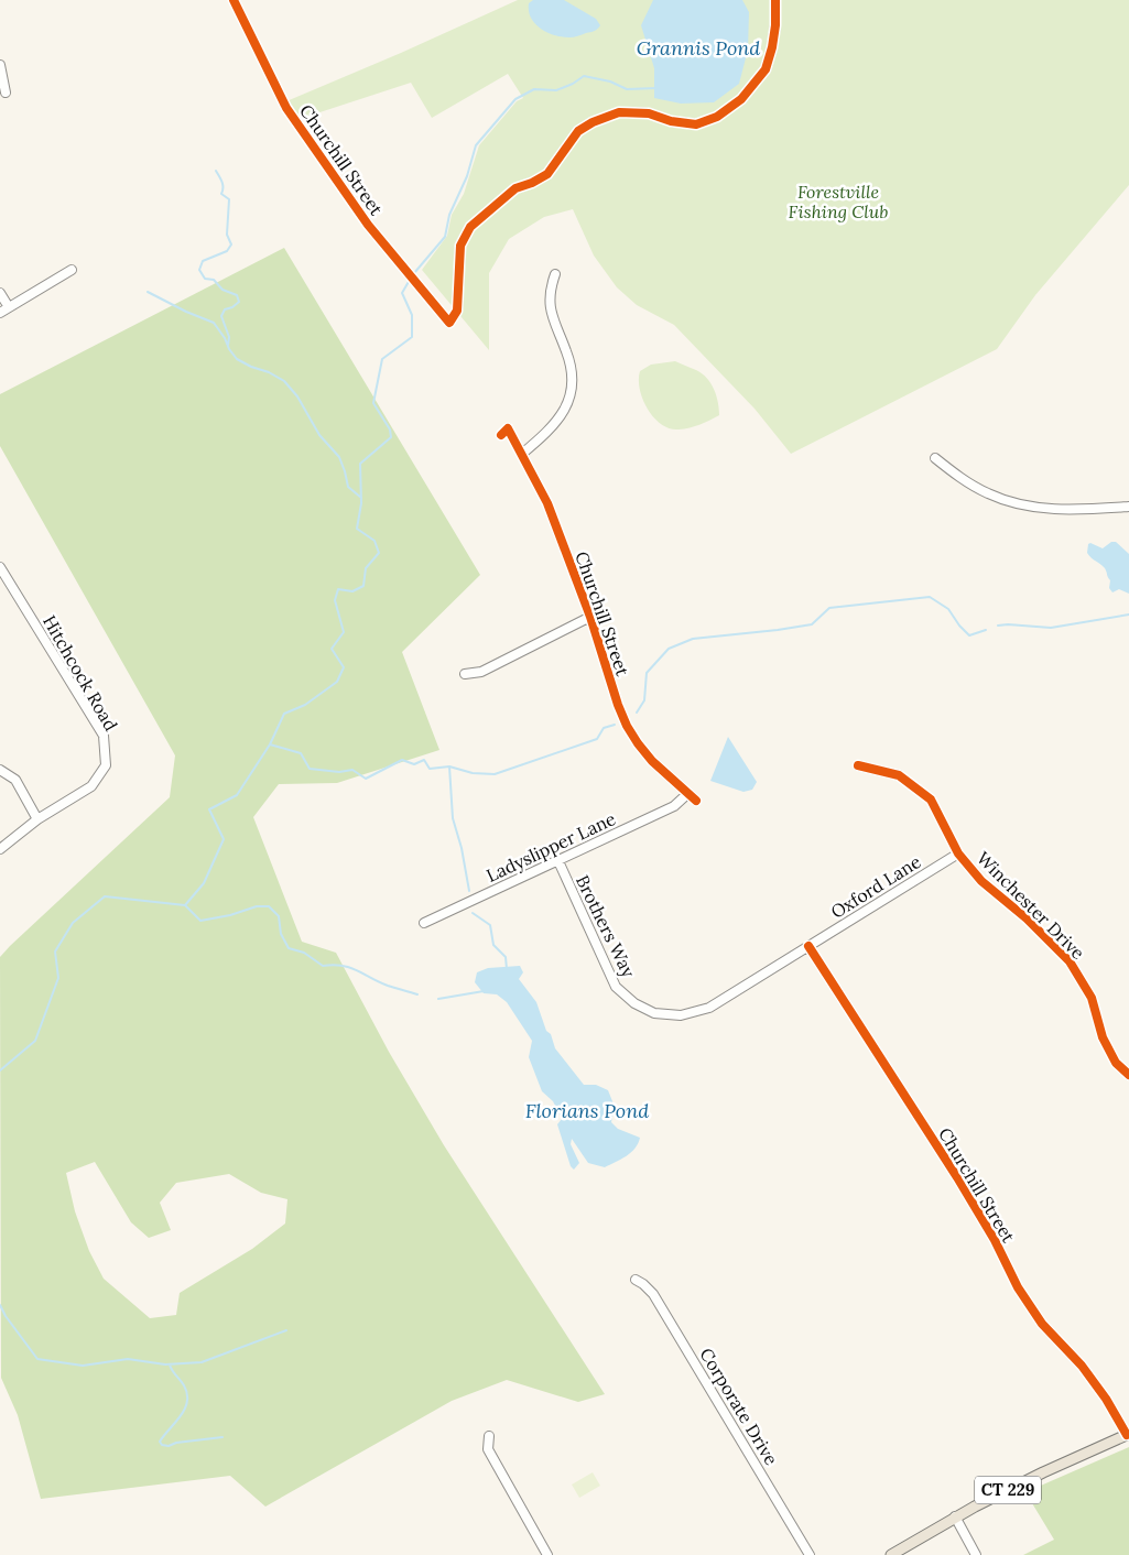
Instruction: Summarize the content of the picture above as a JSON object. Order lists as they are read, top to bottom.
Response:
{
  "streets": {
    "main road": ["CT 229"],
    "street": [
      "Churchill Street",
      "Hitchcock Road",
      "Ladyslipper Lane",
      "Oxford Lane",
      "Winchester Drive",
      "Brothers Way",
      "Corporate Drive"
    ]
  },
  "crossings": [
    ["Churchill Street", "Ladyslipper Lane"],
    ["Churchill Street", "Oxford Lane"],
    ["Churchill Street", "Brothers Way"],
    ["Churchill Street", "CT 229"],
    ["Ladyslipper Lane", "Brothers Way"],
    ["Oxford Lane", "Winchester Drive"],
    ["Oxford Lane", "Brothers Way"]
  ],
  "water": ["Grannis Pond", "Florians Pond"],
  "parks": ["Forestville Fishing Club"]
}
